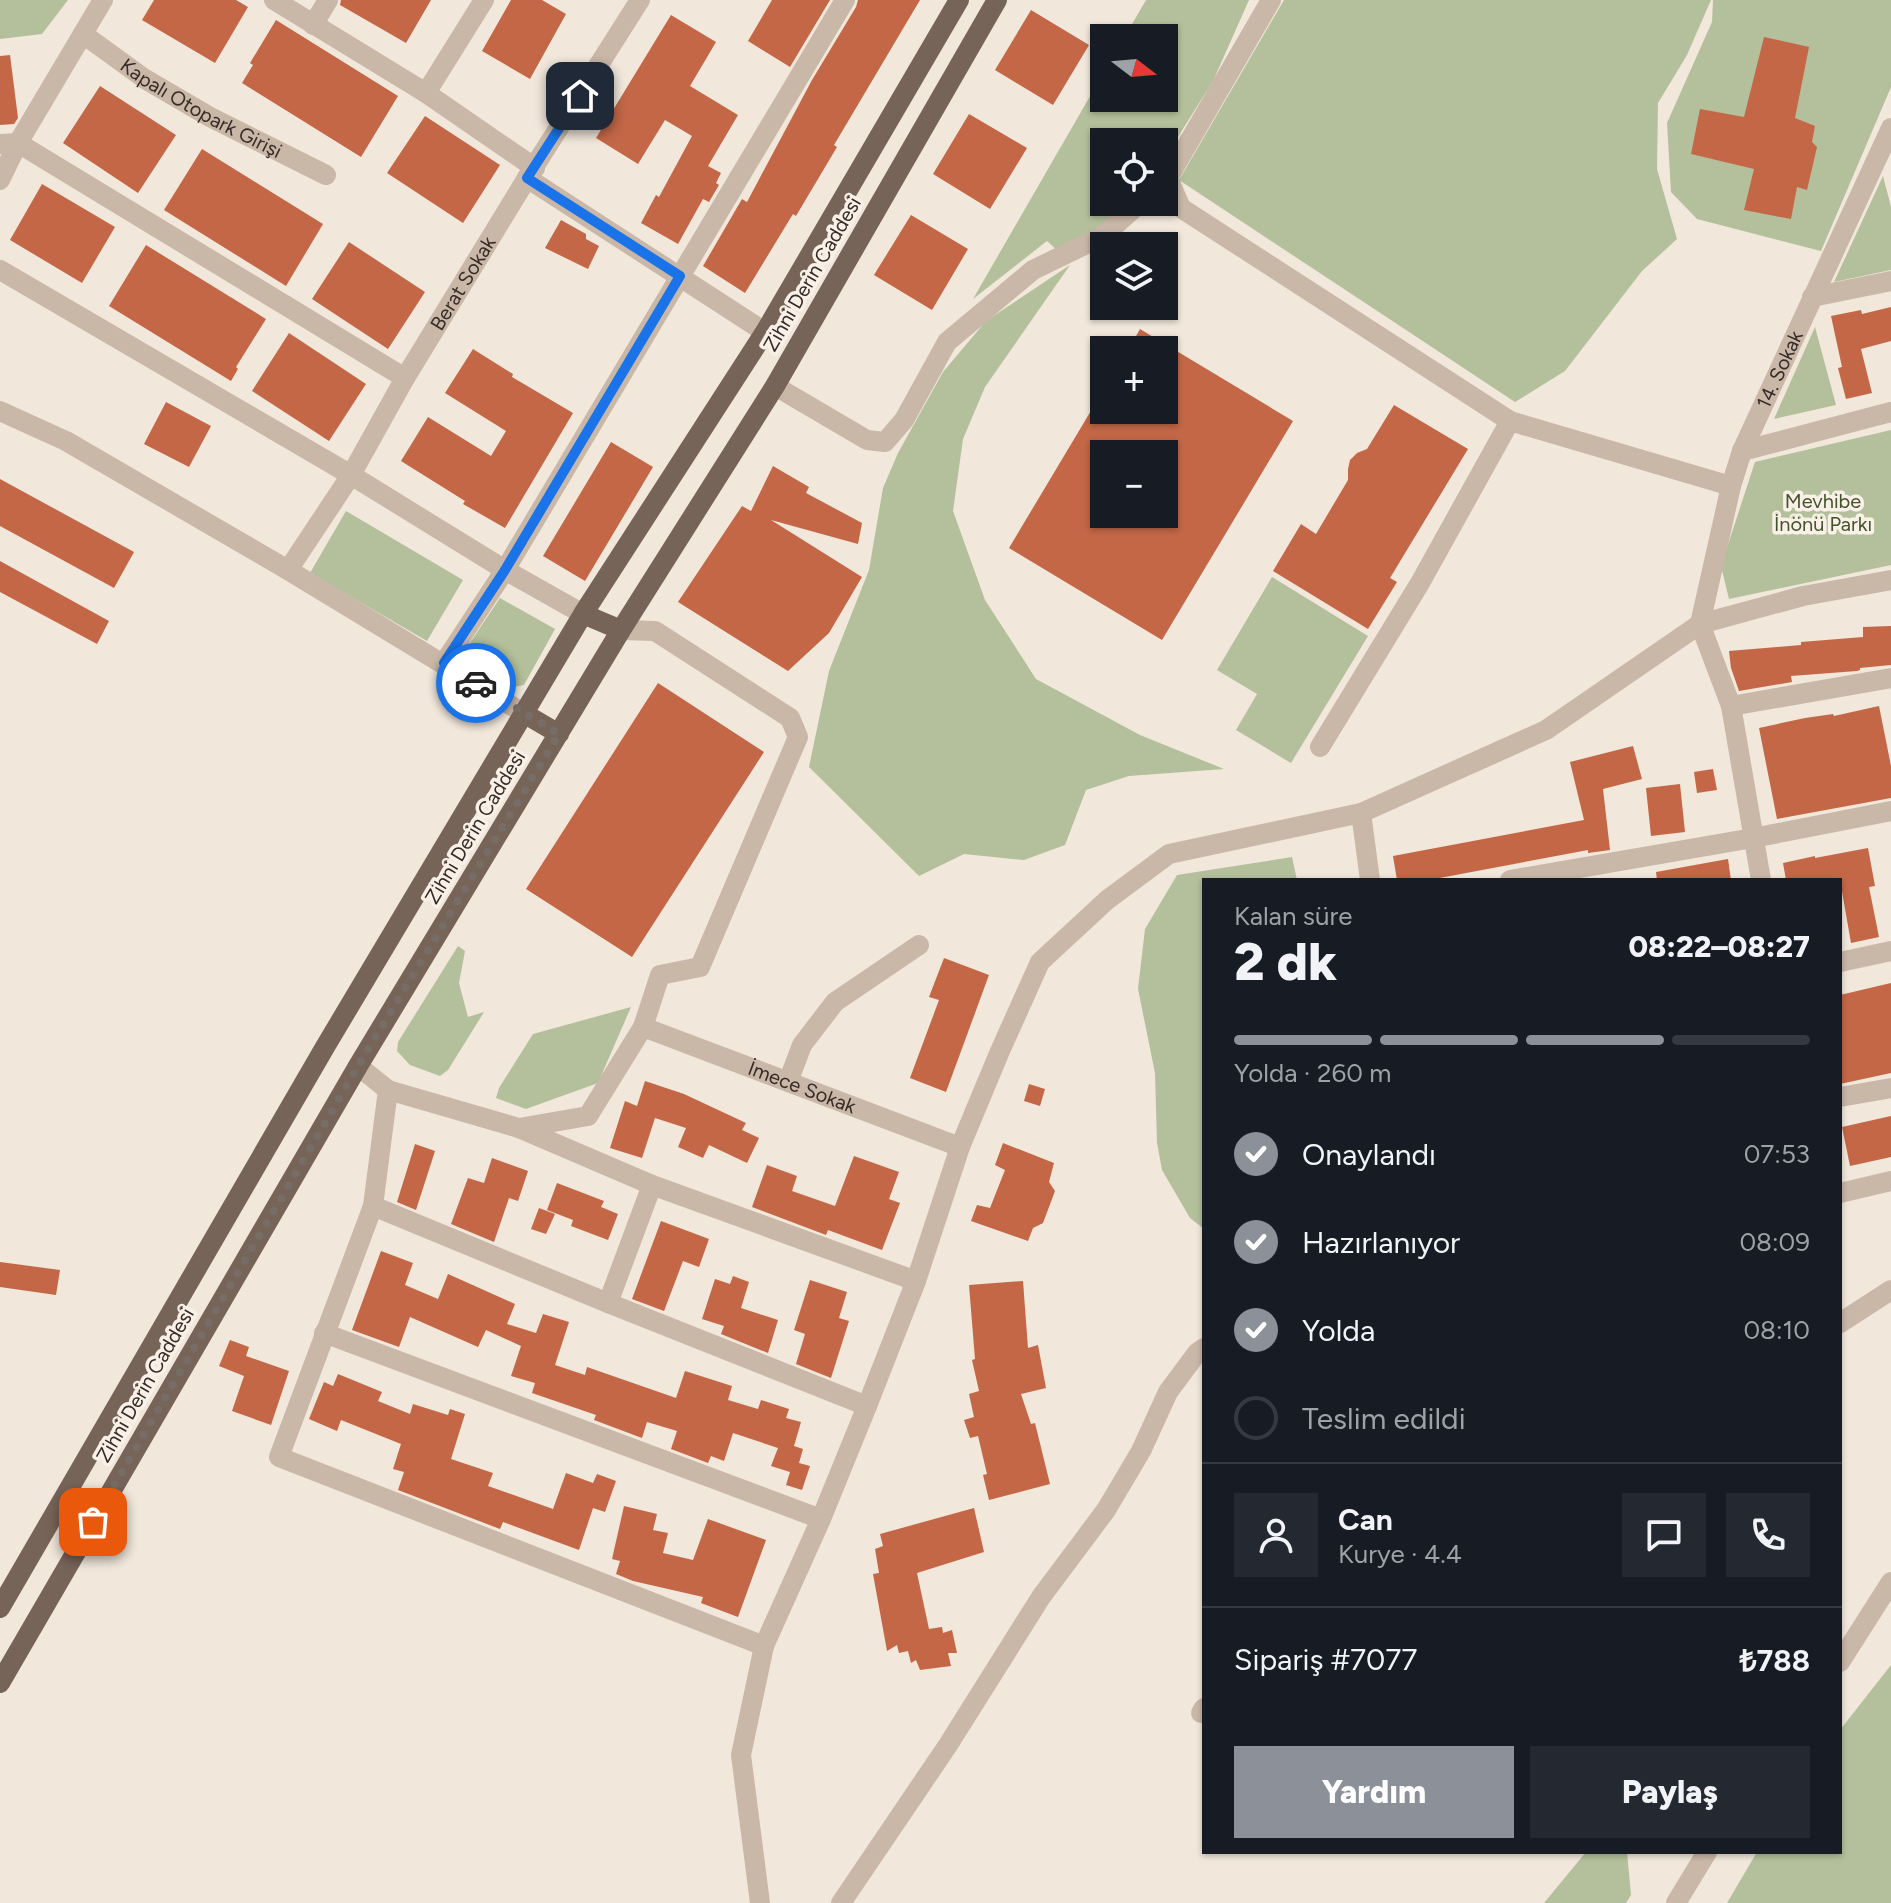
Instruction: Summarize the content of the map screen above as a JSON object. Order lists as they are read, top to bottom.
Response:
{
  "streets": {
    "main road": ["Zihni Derin Caddesi"],
    "street": [
      "Kapalı Otopark Girişi",
      "Berat Sokak",
      "14. Sokak",
      "İmece Sokak"
    ]
  },
  "parks": ["Mevhibe İnönü Parkı"],
  "north": "right",
  "page": {
    "map_buttons": ["+", "−"],
    "heading": ["2 dk", "Kalan süre", "08:22–08:27"],
    "panel": [
      "Can",
      "Kurye · 4.4",
      "Sipariş #7077",
      "₺788"
    ],
    "bar": "Yolda · 260 m",
    "list": [
      ["Onaylandı", "07:53"],
      ["Hazırlanıyor", "08:09"],
      ["Yolda", "08:10"],
      "Teslim edildi"
    ],
    "buttons": ["Yardım", "Paylaş"]
  }
}
